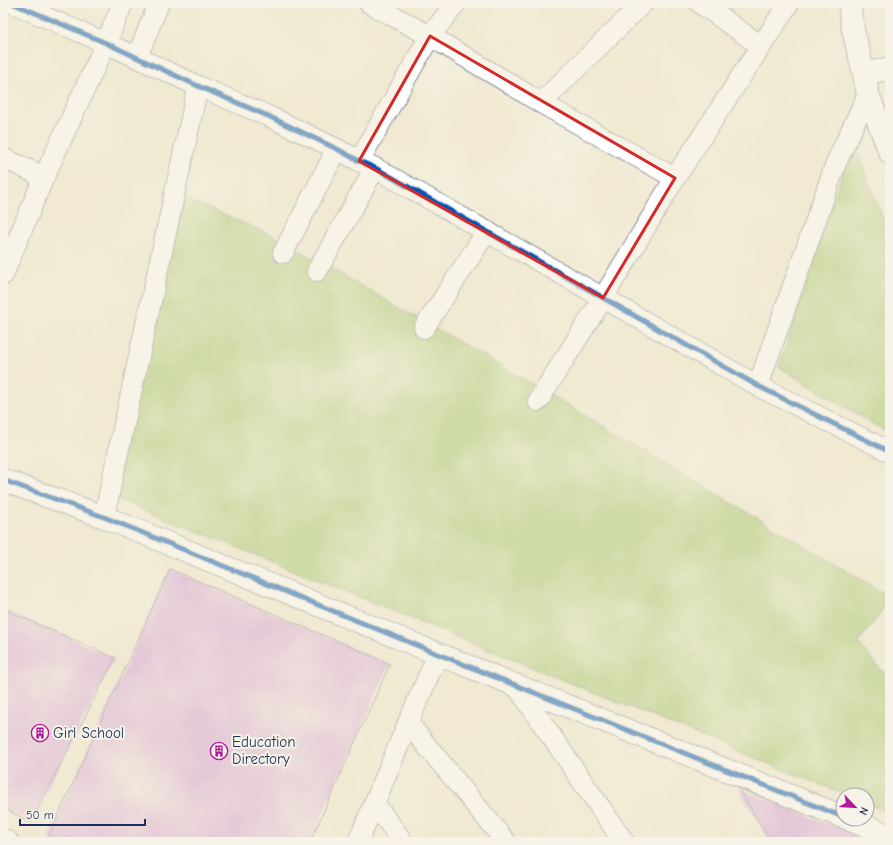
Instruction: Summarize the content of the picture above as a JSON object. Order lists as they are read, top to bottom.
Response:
{
  "places": {
    "building": ["Girl School", "Education Directory"]
  },
  "scale_bar": "50 m",
  "north": "bottom right"
}
